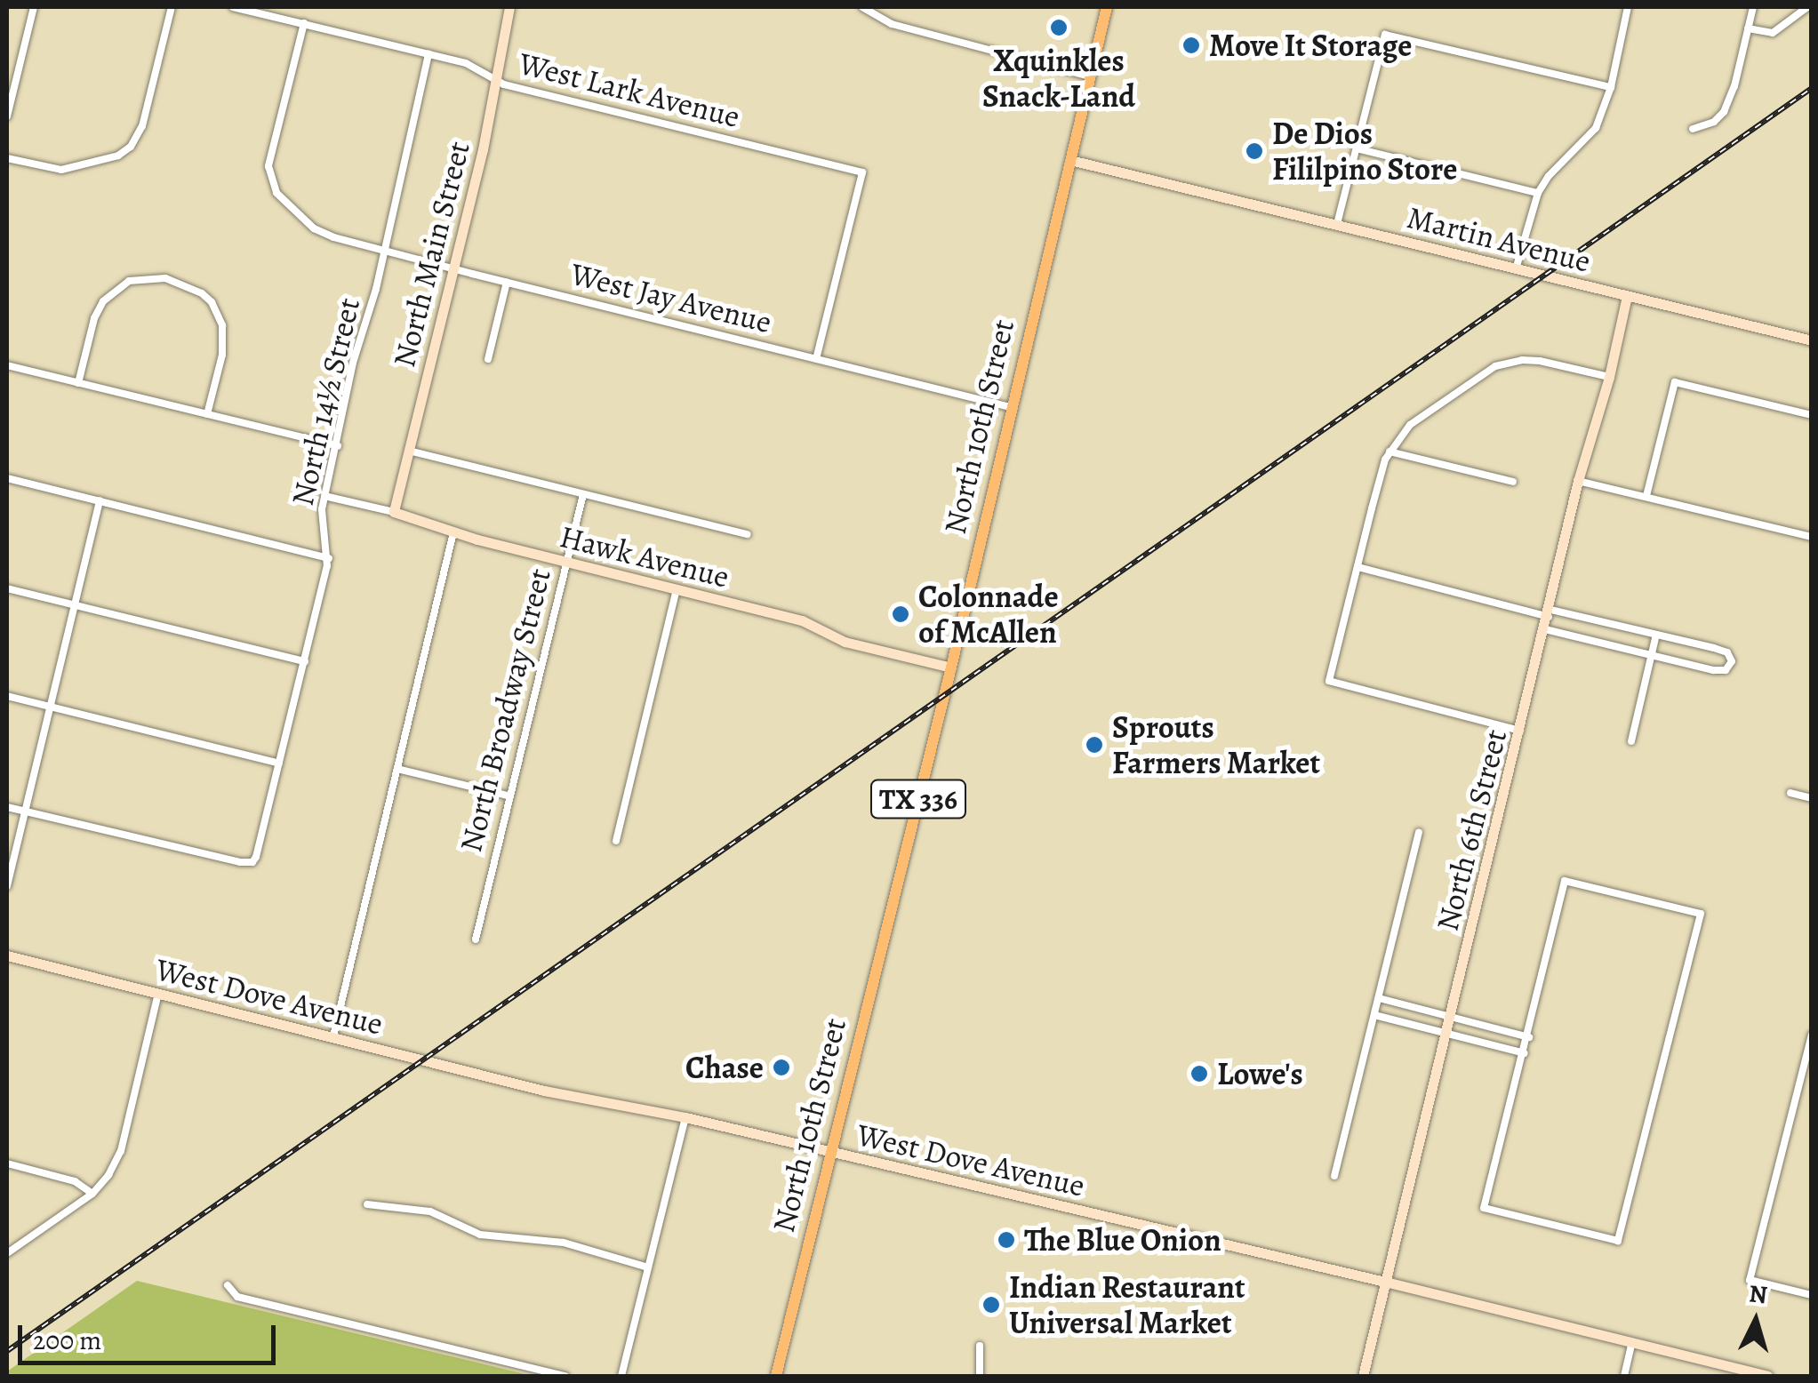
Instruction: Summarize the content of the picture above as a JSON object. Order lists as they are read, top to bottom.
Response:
{
  "streets": {
    "main road": ["North 10th Street", "TX 336"],
    "street": [
      "West Lark Avenue",
      "Martin Avenue",
      "North Main Street",
      "West Jay Avenue",
      "North 14½ Street",
      "Hawk Avenue",
      "North Broadway Street",
      "North 6th Street",
      "West Dove Avenue"
    ]
  },
  "crossings": [
    ["West Lark Avenue", "North Main Street"],
    ["West Lark Avenue", "West Jay Avenue"],
    ["West Lark Avenue", "North 14½ Street"],
    ["Martin Avenue", "North 10th Street"],
    ["Martin Avenue", "North 6th Street"],
    ["North Main Street", "West Jay Avenue"],
    ["North Main Street", "Hawk Avenue"],
    ["West Jay Avenue", "North 14½ Street"],
    ["West Jay Avenue", "North 10th Street"],
    ["North 14½ Street", "Hawk Avenue"],
    ["North 10th Street", "Hawk Avenue"],
    ["North 10th Street", "West Dove Avenue"],
    ["Hawk Avenue", "North Broadway Street"],
    ["North 6th Street", "West Dove Avenue"]
  ],
  "places": [
    "Xquinkles Snack-Land",
    "Move It Storage",
    "De Dios Fililpino Store",
    "Colonnade of McAllen",
    "Sprouts Farmers Market",
    "Chase",
    "Lowe's",
    "The Blue Onion",
    "Indian Restaurant Universal Market"
  ],
  "scale_bar": "200 m",
  "north": "top"
}
